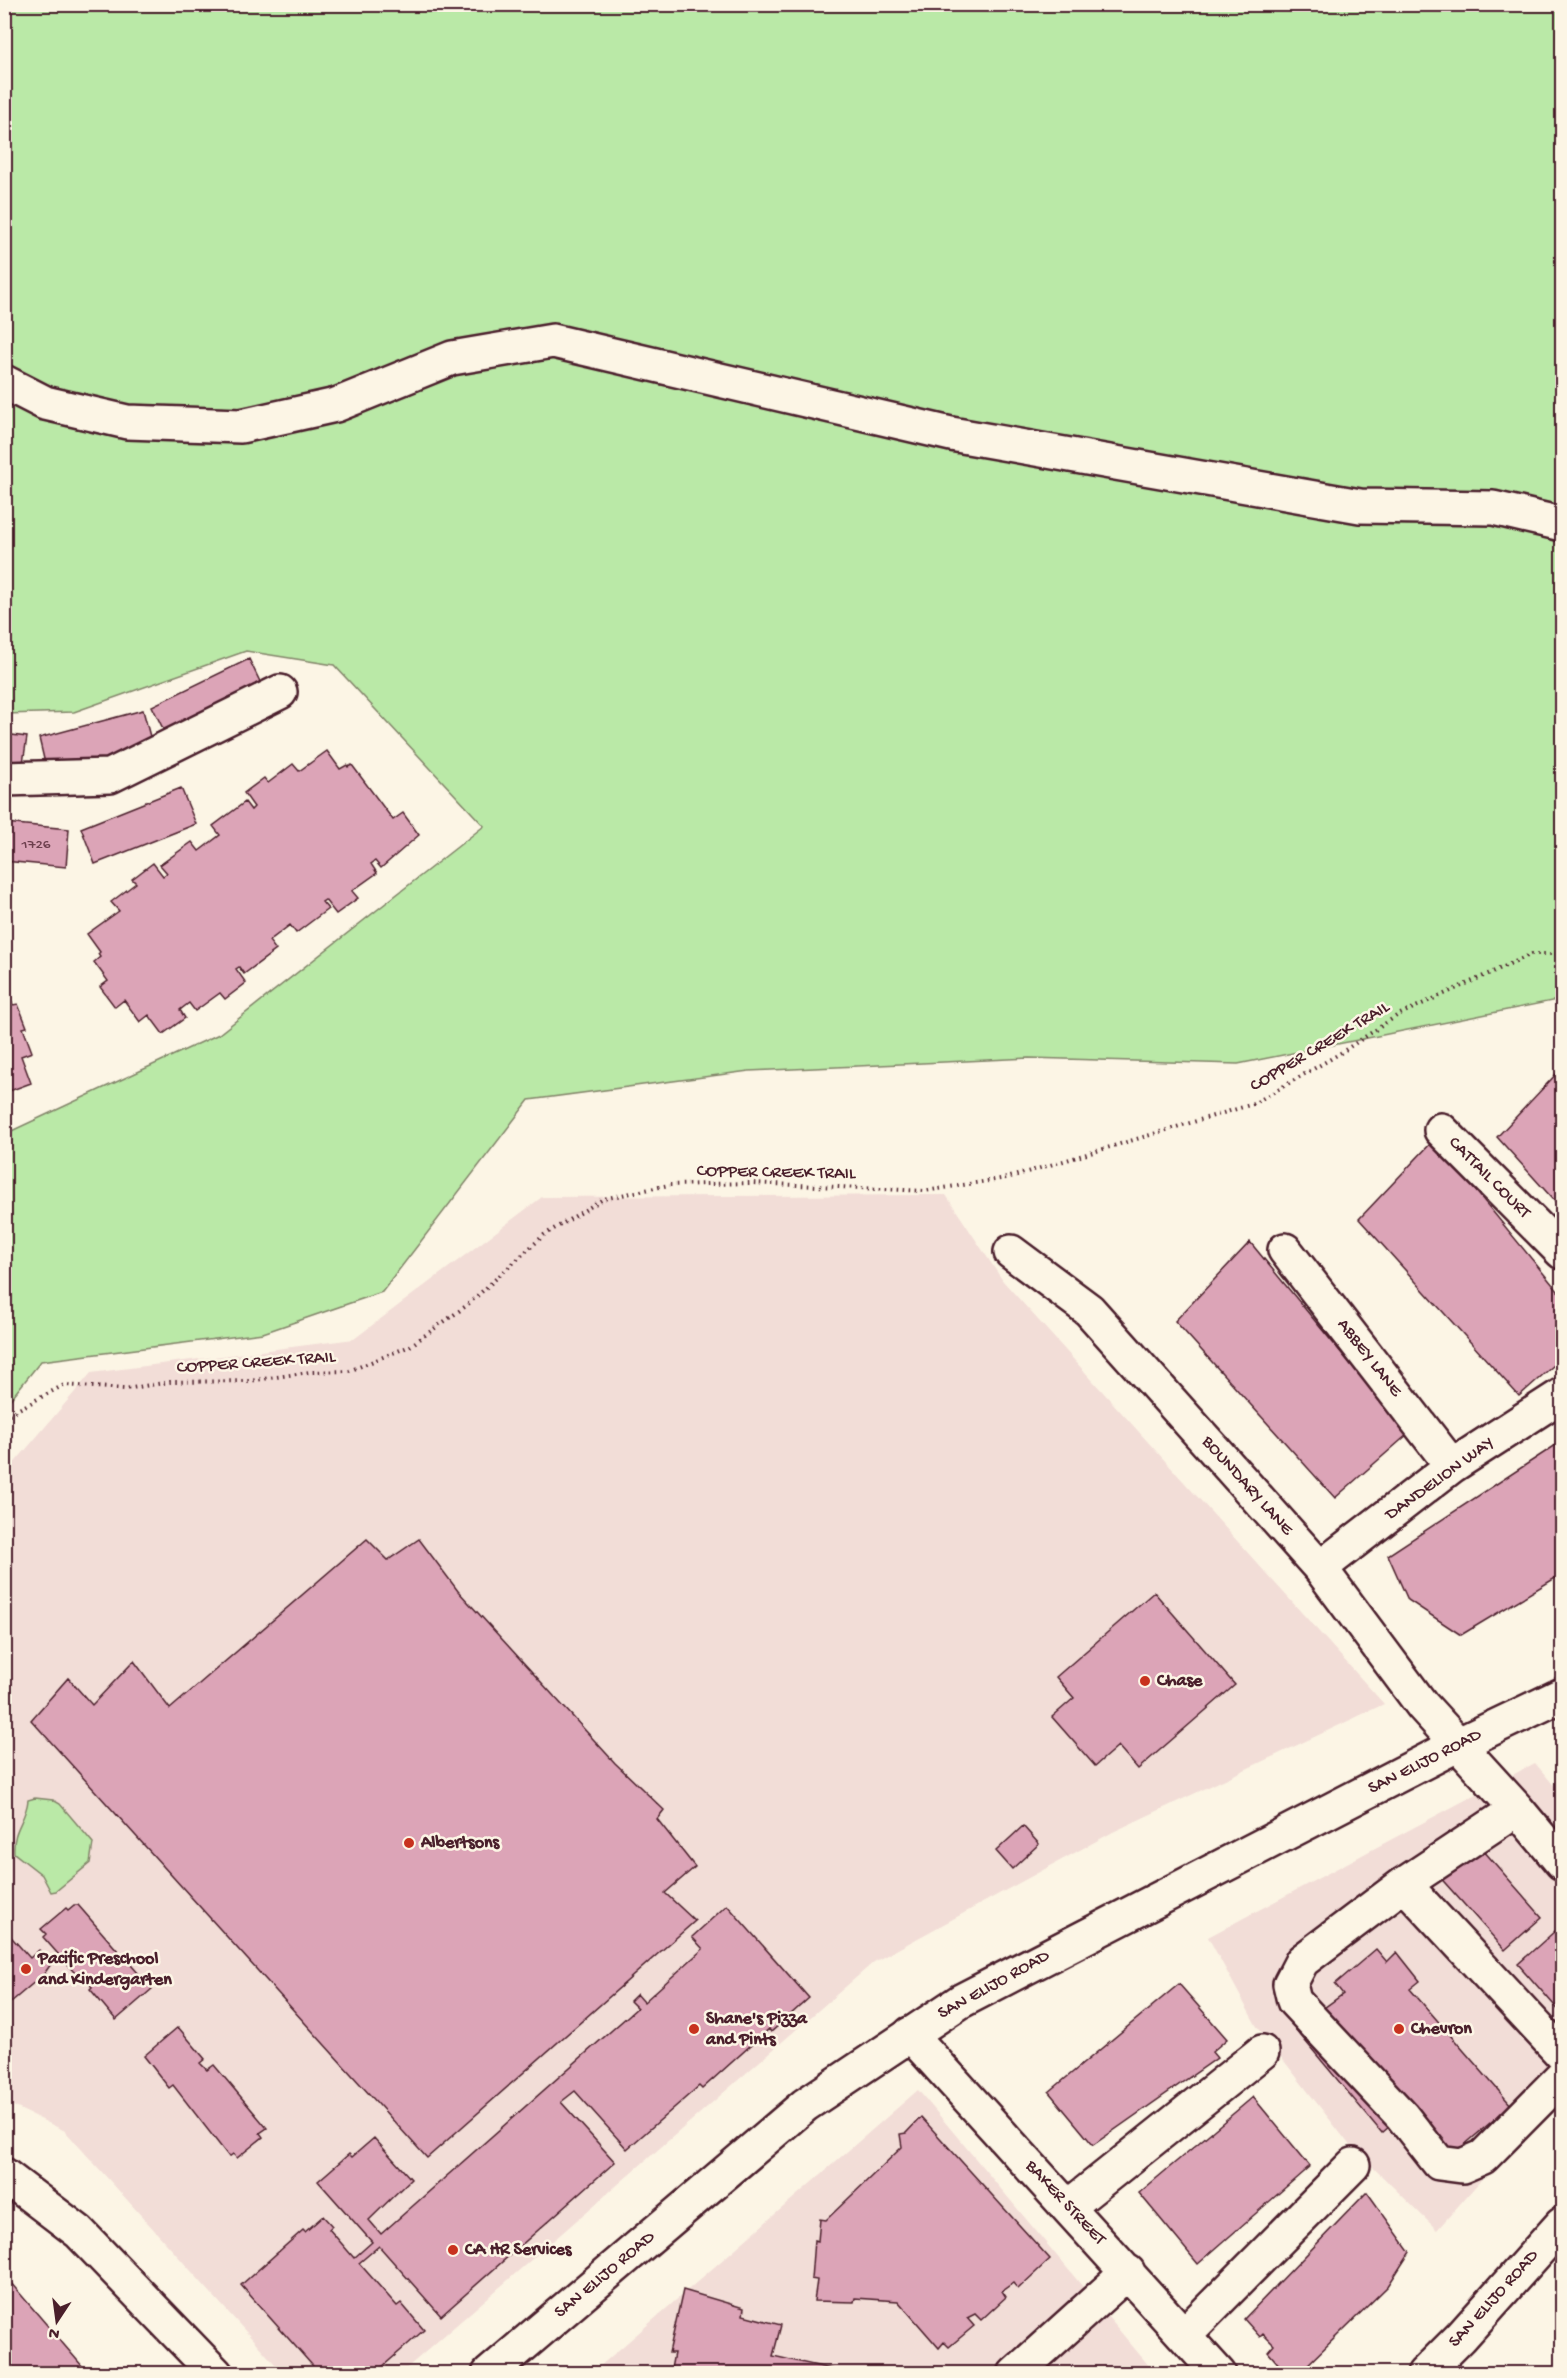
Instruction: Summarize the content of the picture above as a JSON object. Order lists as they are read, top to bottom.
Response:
{
  "streets": {
    "street": [
      "CATTAIL COURT",
      "ABBEY LANE",
      "DANDELION WAY",
      "BOUNDARY LANE",
      "SAN ELIJO ROAD",
      "BAKER STREET"
    ],
    "path": ["COPPER CREEK TRAIL"]
  },
  "crossings": [
    ["ABBEY LANE", "DANDELION WAY"],
    ["DANDELION WAY", "BOUNDARY LANE"],
    ["BOUNDARY LANE", "SAN ELIJO ROAD"],
    ["SAN ELIJO ROAD", "BAKER STREET"]
  ],
  "places": [
    "Chase",
    "Albertsons",
    "Pacific Preschool and Kindergarten",
    "Shane's Pizza and Pints",
    "Chevron",
    "CA HR Services"
  ],
  "house_numbers": ["1726"],
  "north": "bottom"
}
